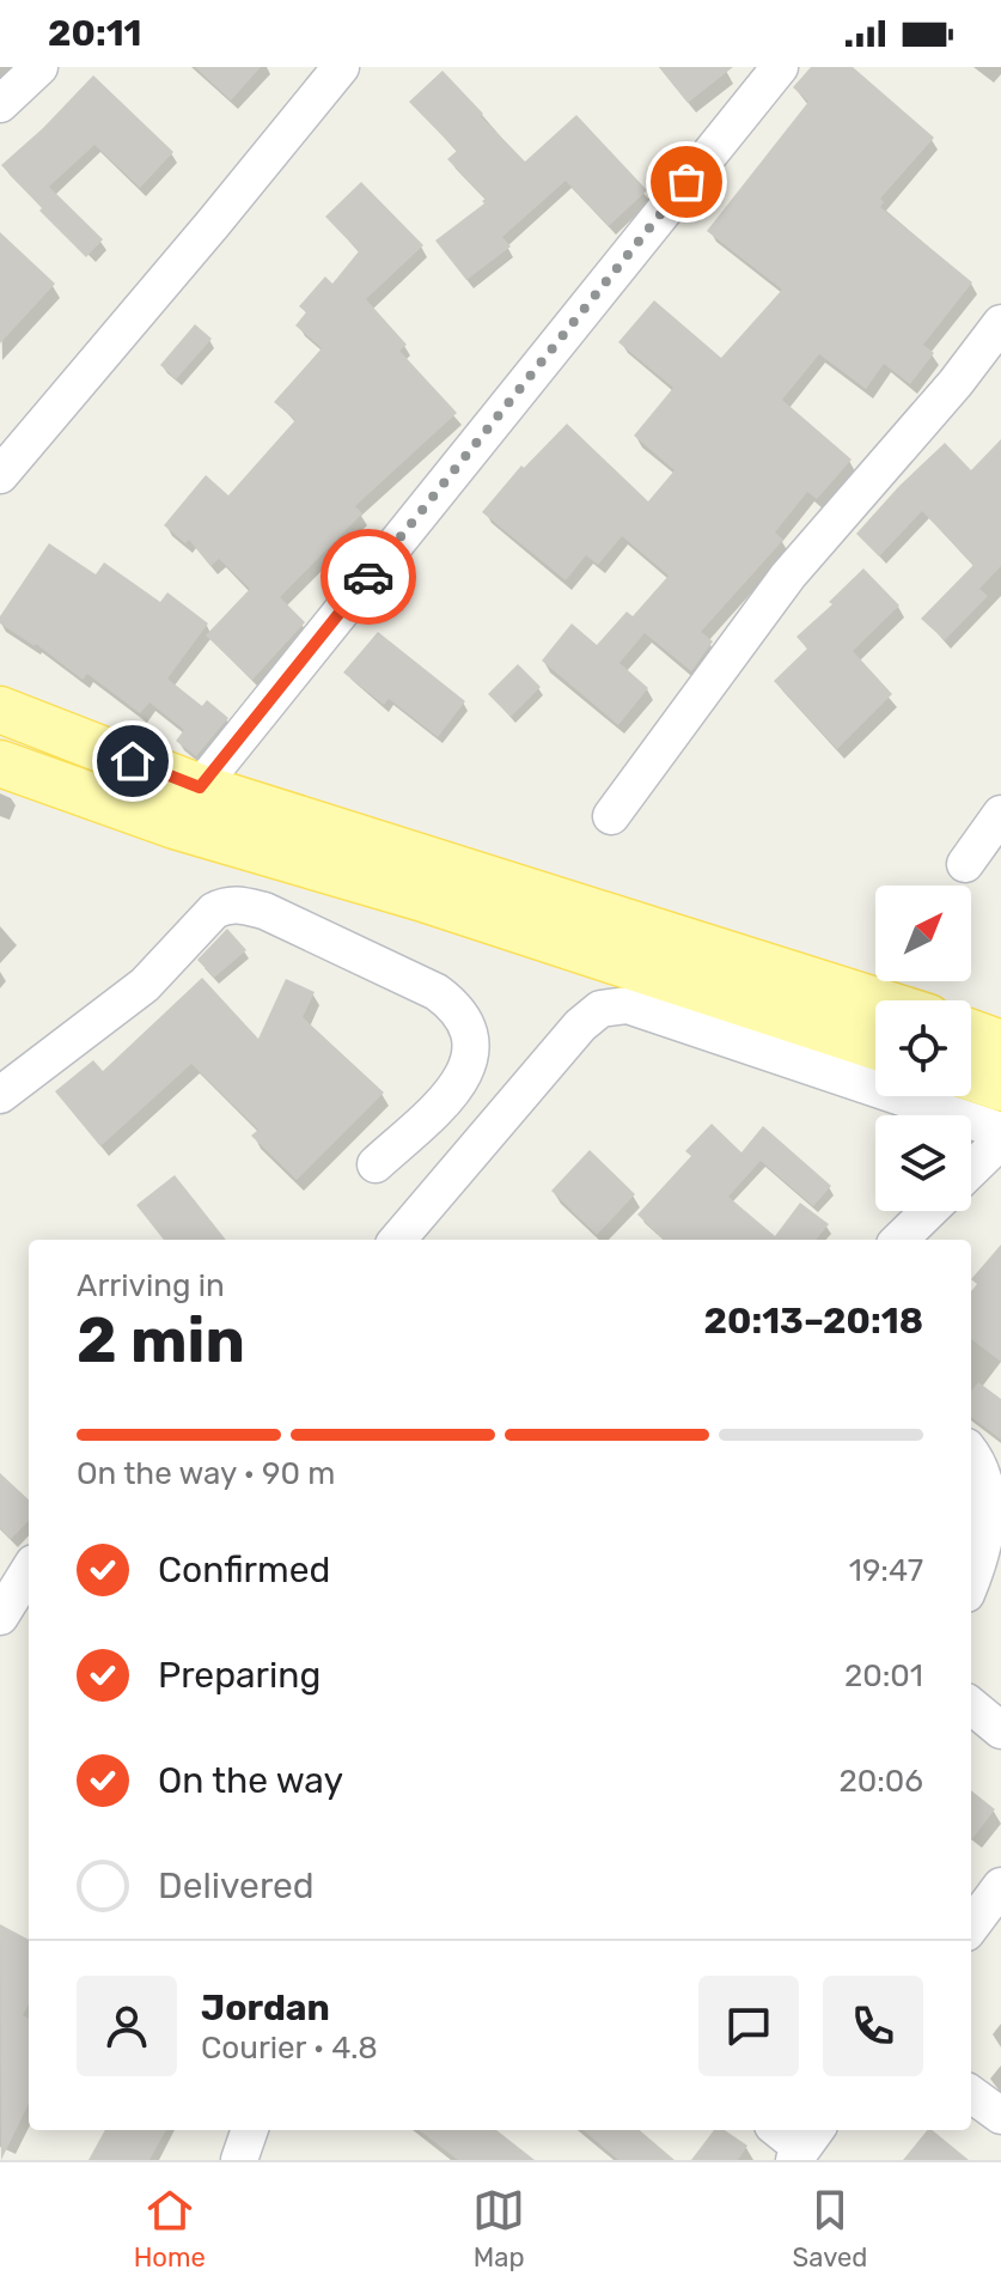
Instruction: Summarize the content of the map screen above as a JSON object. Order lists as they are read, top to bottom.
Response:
{
  "north": "top right",
  "page": {
    "status": "20:11",
    "heading": ["2 min", "Arriving in", "20:13–20:18"],
    "panel": ["Jordan", "Courier · 4.8"],
    "bar": "On the way · 90 m",
    "list": [
      ["Confirmed", "19:47"],
      ["Preparing", "20:01"],
      ["On the way", "20:06"],
      "Delivered"
    ],
    "tabs": ["Home", "Map", "Saved"]
  }
}
